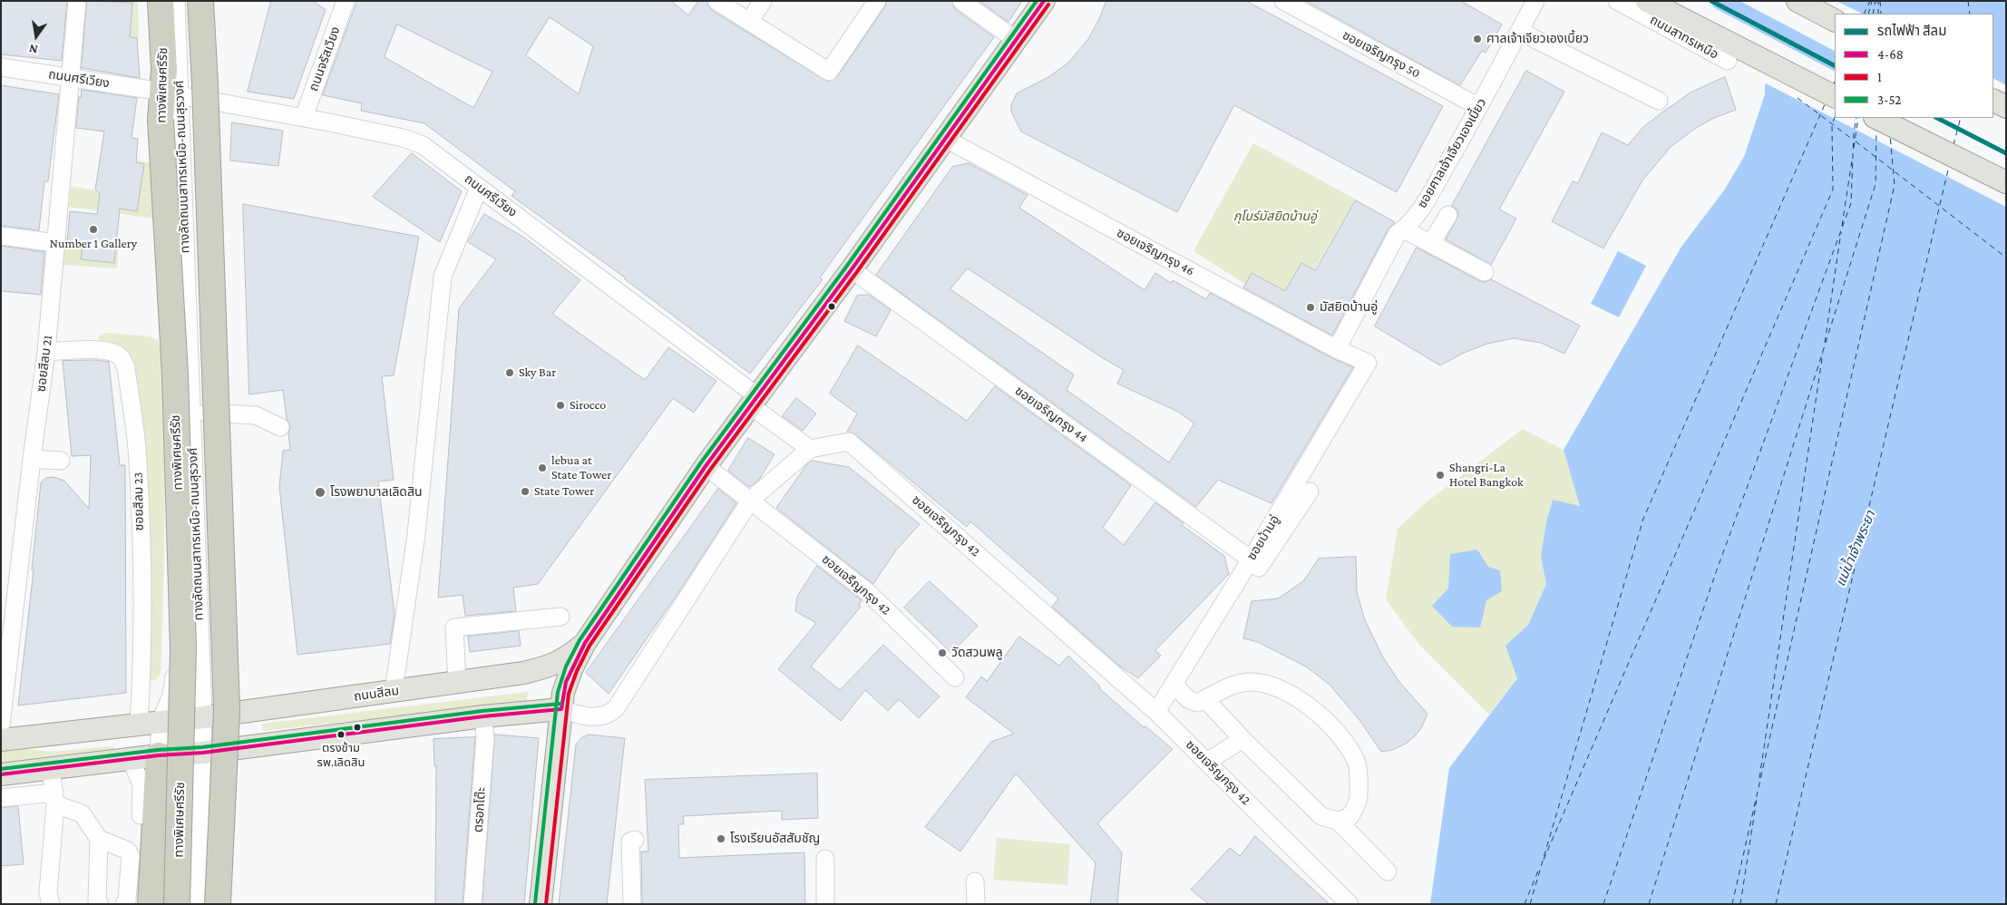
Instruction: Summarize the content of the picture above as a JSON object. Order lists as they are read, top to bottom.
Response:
{
  "streets": {
    "highway": ["ทางพิเศษศรีรัช"],
    "main road": ["ถนนสีลม"],
    "street": [
      "ถนนสาทรเหนือ",
      "ซอยเจริญกรุง 50",
      "ถนนจรัสเวียง",
      "ถนนศรีเวียง",
      "ซอยศาลเจ้าเจียวเองเบี้ยว",
      "ทางลัดถนนสาทรเหนือ-ถนนสุรวงศ์",
      "ซอยเจริญกรุง 46",
      "ซอยสีลม 21",
      "ซอยเจริญกรุง 44",
      "ซอยสีลม 23",
      "ซอยเจริญกรุง 42",
      "ซอยบ้านอู่",
      "ซอยเจรืญกรุง 42",
      "ตรอกโต๊ะ"
    ]
  },
  "crossings": [
    ["ซอยเจริญกรุง 50", "ซอยศาลเจ้าเจียวเองเบี้ยว"],
    ["ถนนจรัสเวียง", "ถนนศรีเวียง"],
    ["ถนนศรีเวียง", "ทางลัดถนนสาทรเหนือ-ถนนสุรวงศ์"],
    ["ถนนศรีเวียง", "ซอยสีลม 21"],
    ["ถนนศรีเวียง", "ซอยเจริญกรุง 42"],
    ["ซอยศาลเจ้าเจียวเองเบี้ยว", "ซอยเจริญกรุง 46"],
    ["ทางลัดถนนสาทรเหนือ-ถนนสุรวงศ์", "ถนนสีลม"],
    ["ซอยเจริญกรุง 46", "ซอยบ้านอู่"],
    ["ซอยสีลม 21", "ซอยสีลม 23"],
    ["ซอยเจริญกรุง 44", "ซอยบ้านอู่"],
    ["ซอยสีลม 23", "ถนนสีลม"],
    ["ซอยเจริญกรุง 42", "ซอยบ้านอู่"],
    ["ซอยเจริญกรุง 42", "ซอยเจรืญกรุง 42"]
  ],
  "water": ["แม่น้ำเจ้าพระยา"],
  "parks": ["กุโบร์มัสยิดบ้านอู่"],
  "places": [
    "ศาลเจ้าเจียวเองเบี้ยว",
    "Number 1 Gallery",
    "มัสยิดบ้านอู่",
    "Sky Bar",
    "Sirocco",
    "lebua at State Tower",
    "Shangri-La Hotel Bangkok",
    "State Tower",
    "โรงพยาบาลเลิดสิน",
    "วัดสวนพลู",
    "ตรงข้าม รพ.เลิดสิน",
    "โรงเรียนอัสสัมชัญ"
  ],
  "lines": [
    "metro line สีลม",
    "transit line 4-68",
    "transit line 3-52",
    "transit line 1"
  ],
  "legend": [
    "รถไฟฟ้า สีลม",
    "4-68",
    "1",
    "3-52"
  ],
  "north": "bottom"
}
